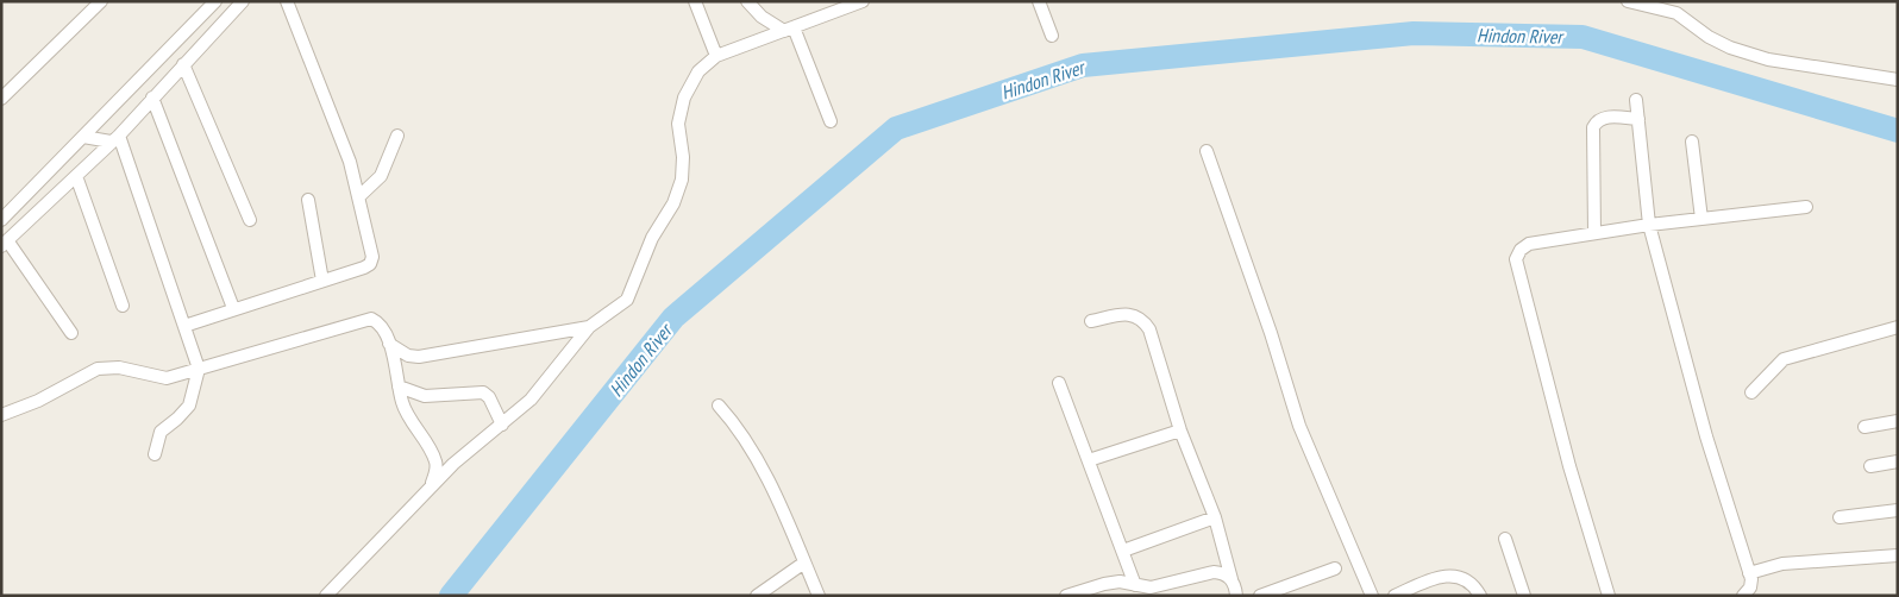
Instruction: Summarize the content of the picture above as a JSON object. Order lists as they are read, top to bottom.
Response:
{
  "water": ["Hindon River"]
}
